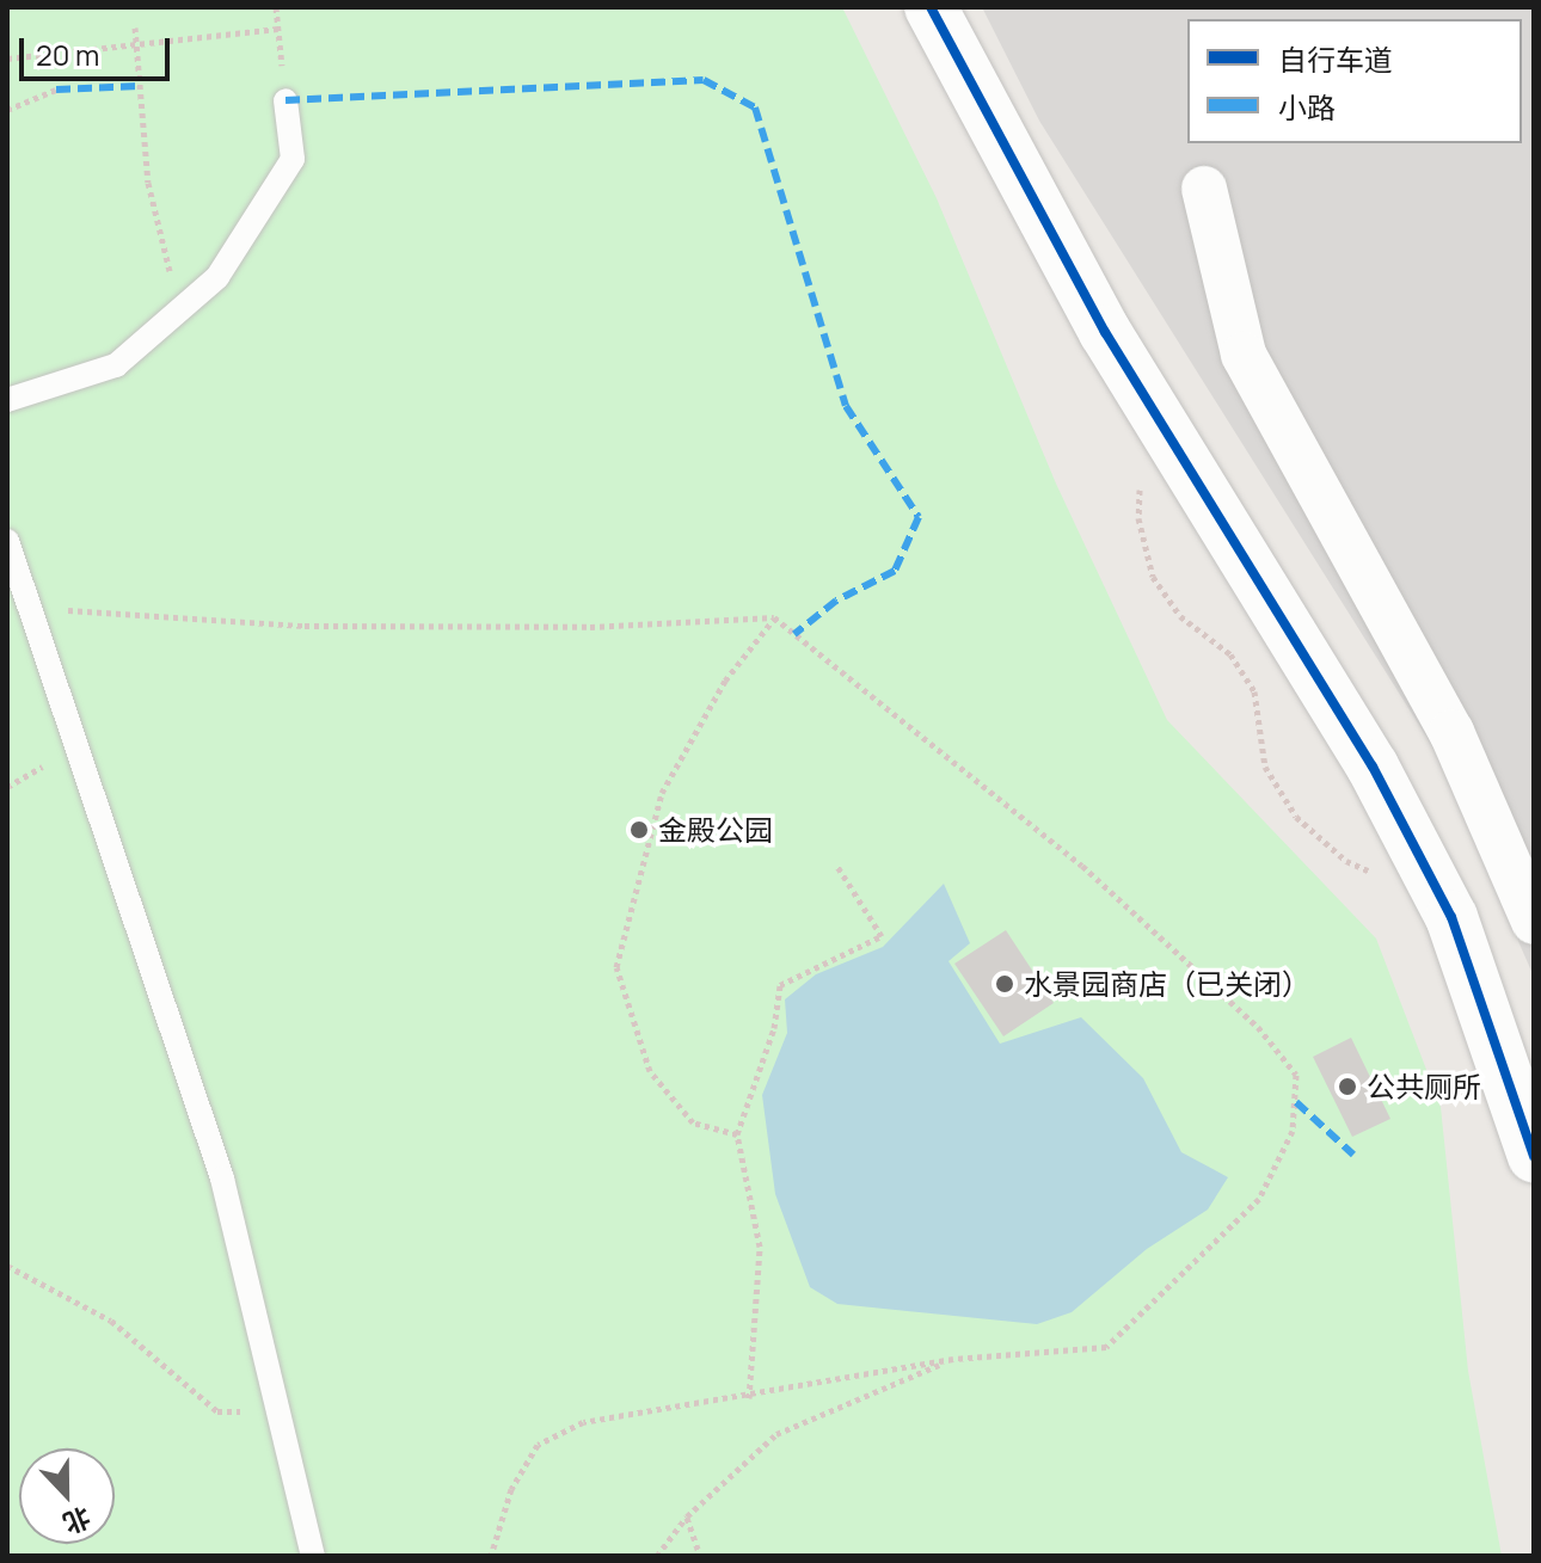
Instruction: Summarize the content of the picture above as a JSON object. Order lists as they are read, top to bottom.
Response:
{
  "places": ["金殿公园", "水景园商店（已关闭）", "公共厕所"],
  "legend": ["自行车道", "小路"],
  "scale_bar": "20 m",
  "north": "bottom"
}
